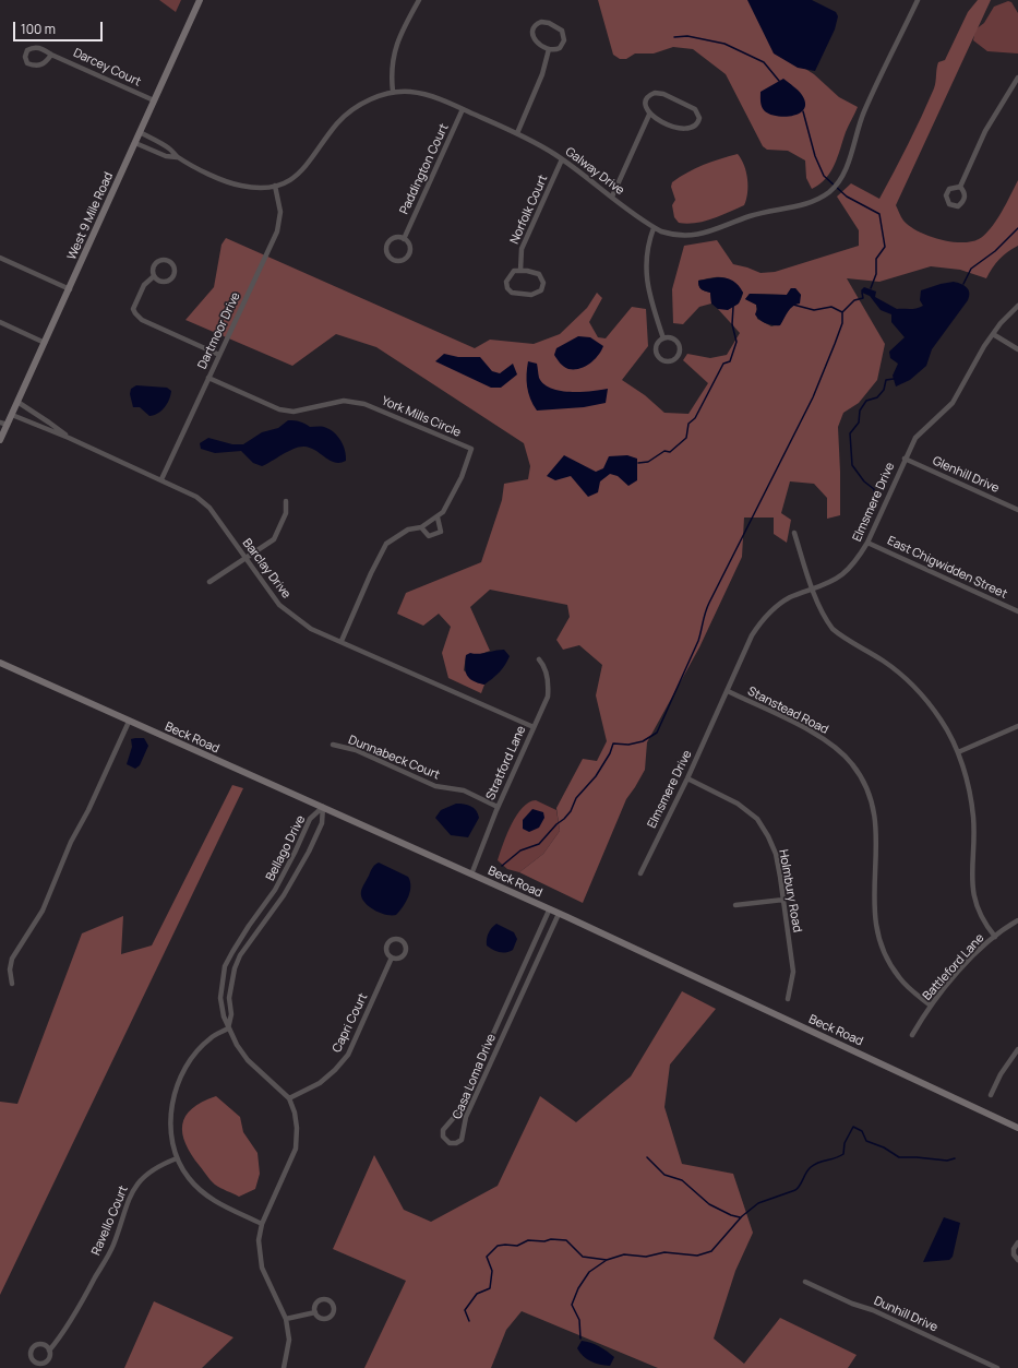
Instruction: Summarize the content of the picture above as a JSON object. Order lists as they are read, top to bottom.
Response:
{
  "streets": {
    "main road": ["West 9 Mile Road", "Beck Road"],
    "street": [
      "Darcey Court",
      "Paddington Court",
      "Galway Drive",
      "Norfolk Court",
      "Dartmoor Drive",
      "York Mills Circle",
      "Glenhill Drive",
      "Elmsmere Drive",
      "East Chigwidden Street",
      "Barclay Drive",
      "Stanstead Road",
      "Dunnabeck Court",
      "Stratford Lane",
      "Bellago Drive",
      "Holmbury Road",
      "Battleford Lane",
      "Capri Court",
      "Casa Loma Drive",
      "Ravello Court",
      "Dunhill Drive"
    ]
  },
  "crossings": [
    ["Darcey Court", "West 9 Mile Road"],
    ["Paddington Court", "Galway Drive"],
    ["Galway Drive", "Norfolk Court"],
    ["Galway Drive", "West 9 Mile Road"],
    ["Galway Drive", "Dartmoor Drive"],
    ["West 9 Mile Road", "Barclay Drive"],
    ["Dartmoor Drive", "York Mills Circle"],
    ["Dartmoor Drive", "Barclay Drive"],
    ["York Mills Circle", "Barclay Drive"],
    ["Glenhill Drive", "Elmsmere Drive"],
    ["Elmsmere Drive", "East Chigwidden Street"],
    ["Elmsmere Drive", "Stanstead Road"],
    ["Elmsmere Drive", "Holmbury Road"],
    ["Barclay Drive", "Stratford Lane"],
    ["Stanstead Road", "Battleford Lane"],
    ["Beck Road", "Stratford Lane"],
    ["Beck Road", "Bellago Drive"],
    ["Beck Road", "Casa Loma Drive"],
    ["Dunnabeck Court", "Stratford Lane"],
    ["Bellago Drive", "Capri Court"]
  ],
  "scale_bar": "100 m"
}
